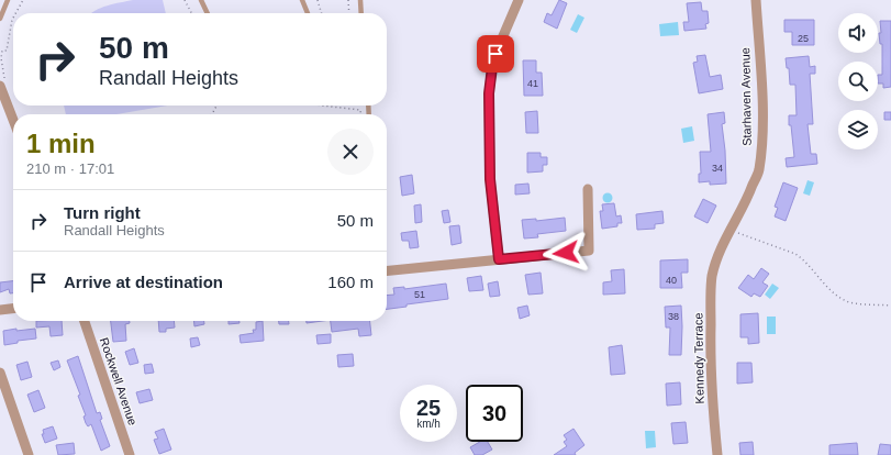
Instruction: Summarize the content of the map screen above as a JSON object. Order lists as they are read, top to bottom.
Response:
{
  "streets": {
    "street": ["Starhaven Avenue", "Kennedy Terrace", "Rockwell Avenue"]
  },
  "crossings": [
    ["Starhaven Avenue", "Kennedy Terrace"]
  ],
  "house_numbers": [
    "25",
    "41",
    "34",
    "40",
    "51",
    "38"
  ],
  "page": {
    "turn": ["50 m", "Randall Heights"],
    "heading": ["1 min", "210 m · 17:01"],
    "list": [
      {
        "name": "Turn right",
        "note": "Randall Heights",
        "value": "50 m"
      },
      {
        "name": "Arrive at destination",
        "value": "160 m"
      }
    ],
    "speed": "25 km/h",
    "limit": "30"
  }
}
